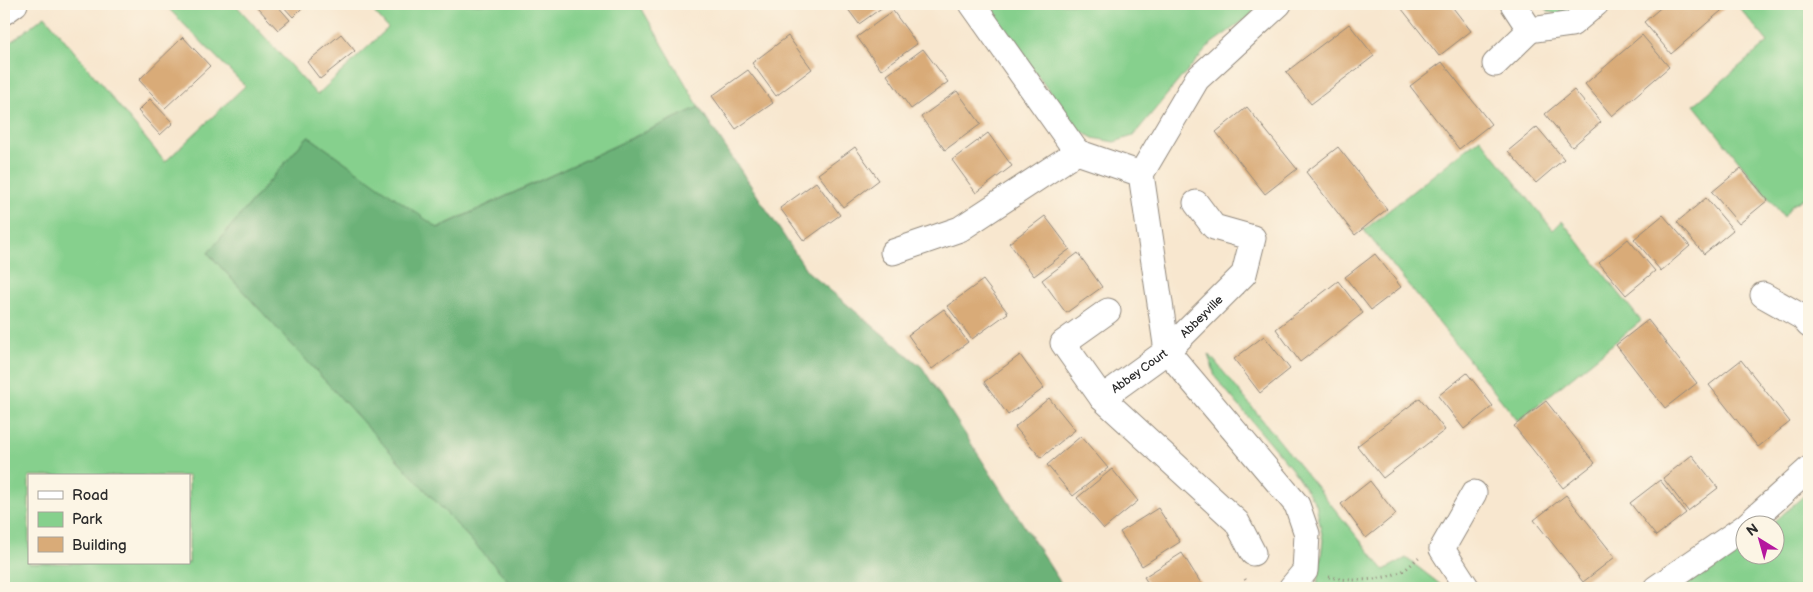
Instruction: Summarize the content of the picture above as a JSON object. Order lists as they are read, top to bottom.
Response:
{
  "streets": {
    "street": ["Abbeyville", "Abbey Court"]
  },
  "crossings": [
    ["Abbeyville", "Abbey Court"]
  ],
  "legend": ["Road", "Park", "Building"],
  "north": "top left"
}
